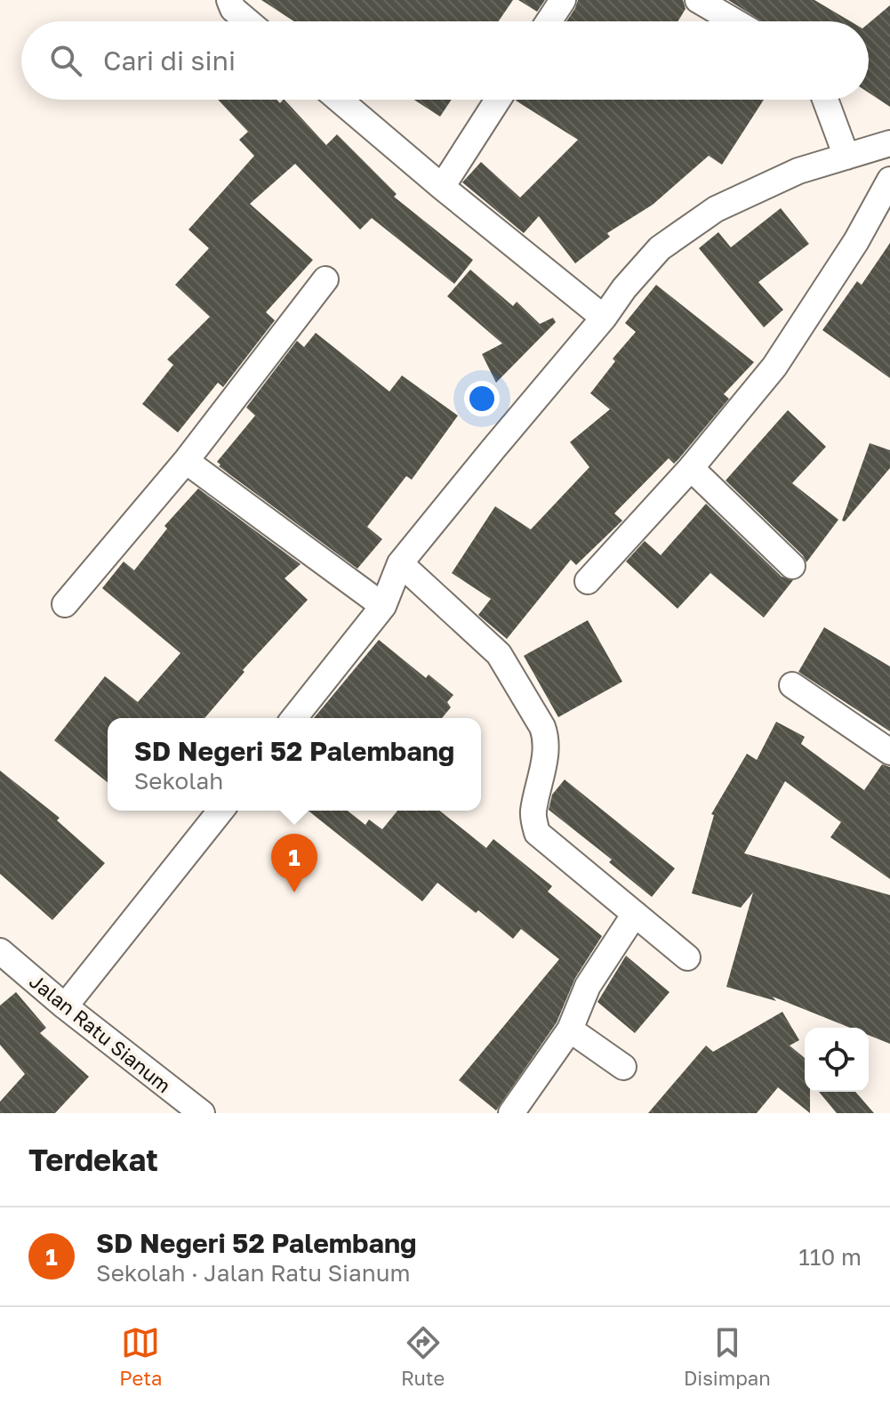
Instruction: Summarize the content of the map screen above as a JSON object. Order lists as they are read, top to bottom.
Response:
{
  "streets": {
    "street": ["Jalan Ratu Sianum"]
  },
  "page": {
    "search": "Cari di sini",
    "popup": ["SD Negeri 52 Palembang", "Sekolah"],
    "pins": "1",
    "heading": "Terdekat",
    "list": [
      {
        "mark": "1",
        "name": "SD Negeri 52 Palembang",
        "note": "Sekolah · Jalan Ratu Sianum",
        "value": "110 m"
      }
    ],
    "nav": ["Peta", "Rute", "Disimpan"]
  }
}
